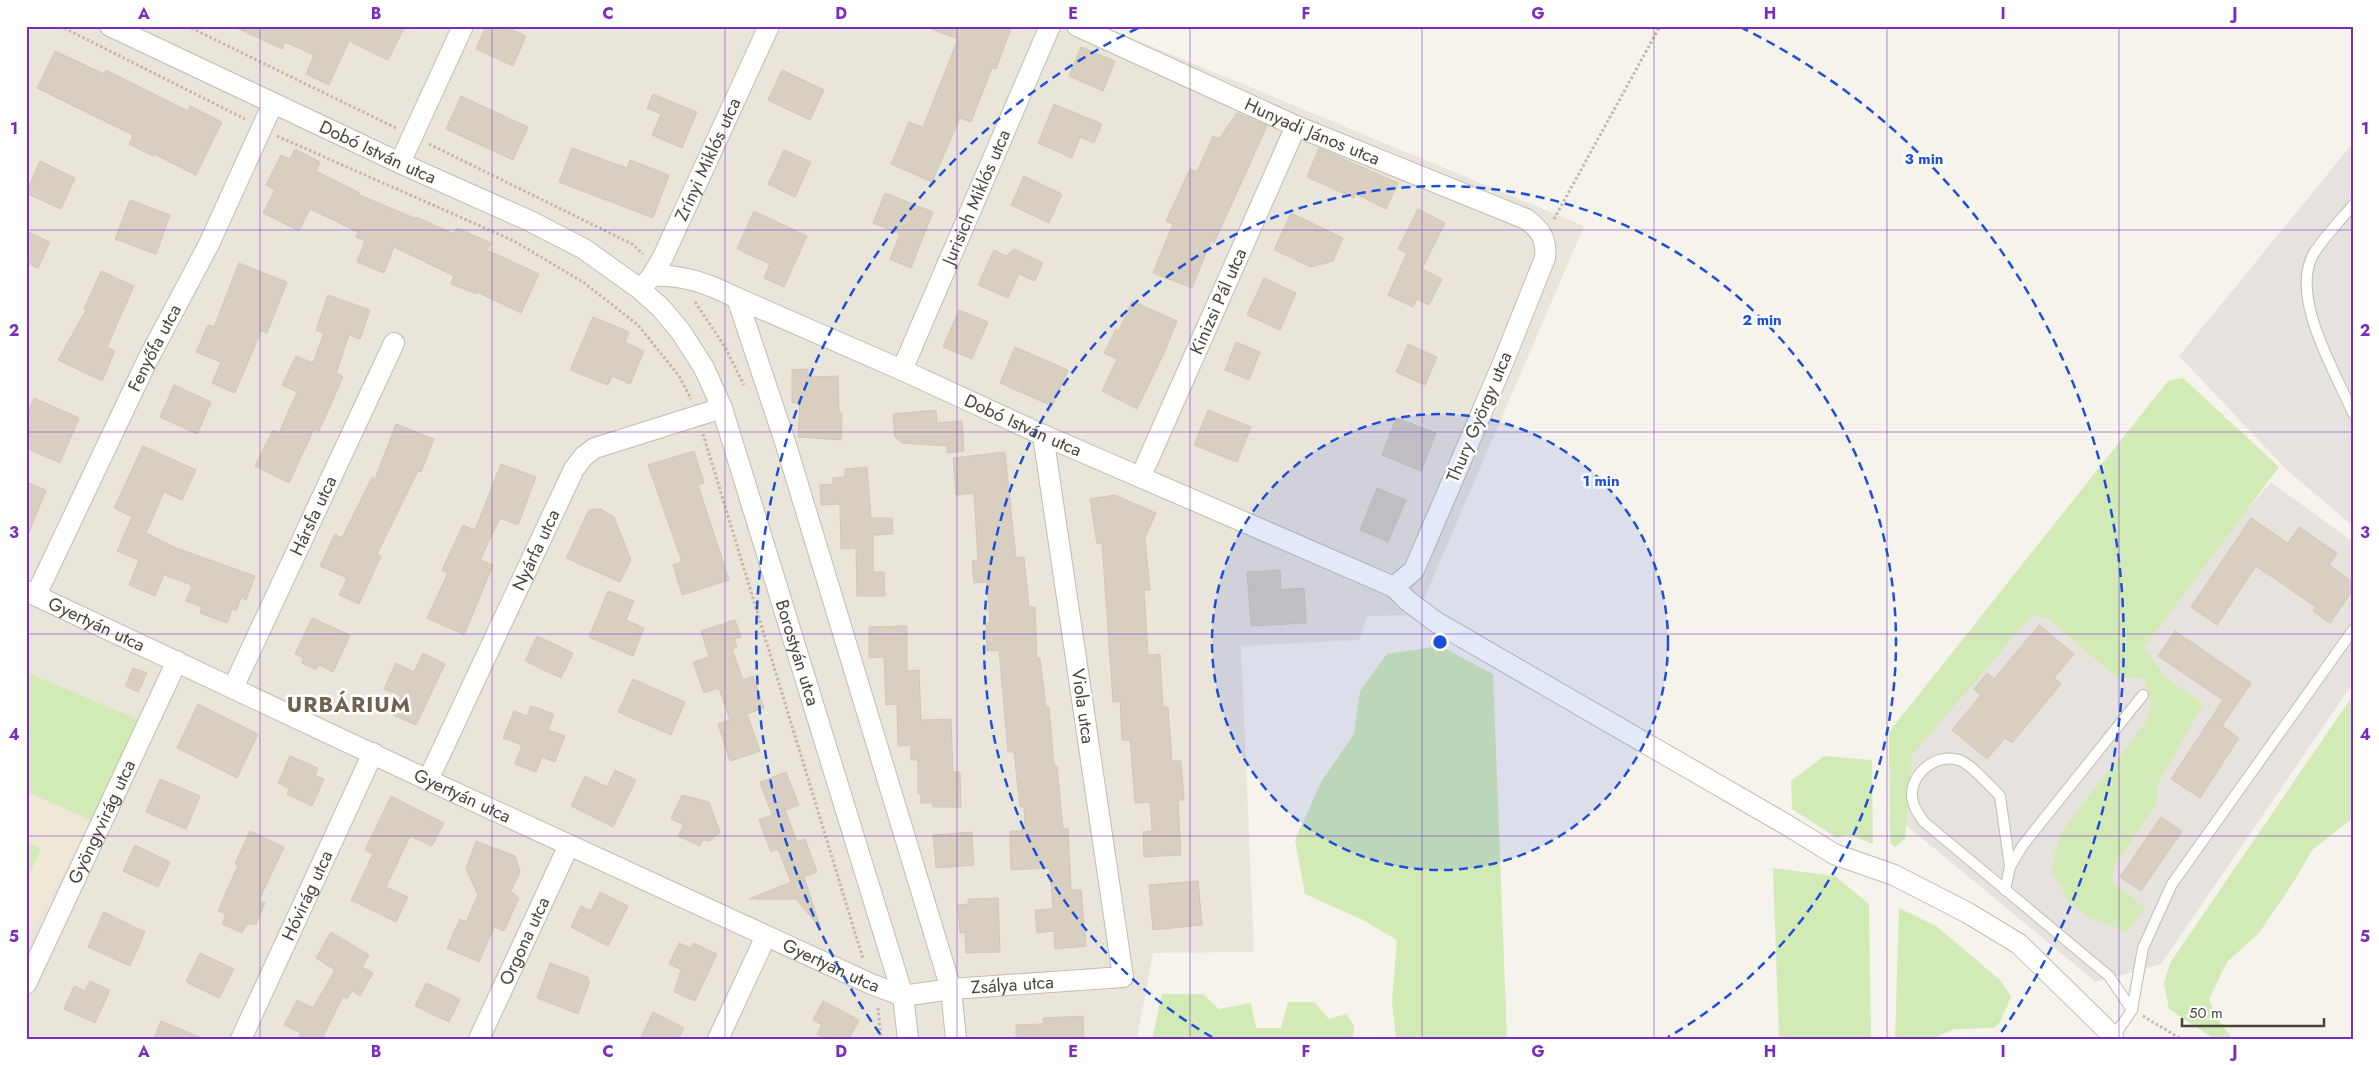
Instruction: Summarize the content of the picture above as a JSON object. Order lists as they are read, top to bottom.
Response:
{
  "streets": {
    "street": [
      "Hunyadi János utca",
      "Dobó István utca",
      "Zrínyi Miklós utca",
      "Jurisich Miklós utca",
      "Kinizsi Pál utca",
      "Fenyőfa utca",
      "Thury György utca",
      "Hársfa utca",
      "Nyárfa utca",
      "Gyertyán utca",
      "Borostyán utca",
      "Viola utca",
      "Gyöngyvirág utca",
      "Hóvirág utca",
      "Orgona utca",
      "Zsálya utca"
    ]
  },
  "crossings": [
    ["Hunyadi János utca", "Kinizsi Pál utca"],
    ["Hunyadi János utca", "Thury György utca"],
    ["Dobó István utca", "Zrínyi Miklós utca"],
    ["Dobó István utca", "Jurisich Miklós utca"],
    ["Dobó István utca", "Kinizsi Pál utca"],
    ["Dobó István utca", "Fenyőfa utca"],
    ["Dobó István utca", "Thury György utca"],
    ["Dobó István utca", "Borostyán utca"],
    ["Dobó István utca", "Viola utca"],
    ["Zrínyi Miklós utca", "Borostyán utca"],
    ["Fenyőfa utca", "Gyertyán utca"],
    ["Hársfa utca", "Gyertyán utca"],
    ["Nyárfa utca", "Gyertyán utca"],
    ["Nyárfa utca", "Borostyán utca"],
    ["Gyertyán utca", "Borostyán utca"],
    ["Gyertyán utca", "Gyöngyvirág utca"],
    ["Gyertyán utca", "Hóvirág utca"],
    ["Gyertyán utca", "Orgona utca"],
    ["Gyertyán utca", "Zsálya utca"],
    ["Borostyán utca", "Zsálya utca"],
    ["Viola utca", "Zsálya utca"]
  ],
  "districts": ["URBÁRIUM"],
  "scale_bar": "50 m",
  "grid": {
    "columns": [
      "A",
      "B",
      "C",
      "D",
      "E",
      "F",
      "G",
      "H",
      "I",
      "J"
    ],
    "rows": [
      "1",
      "2",
      "3",
      "4",
      "5"
    ]
  },
  "rings": ["3 min", "2 min", "1 min"]
}
